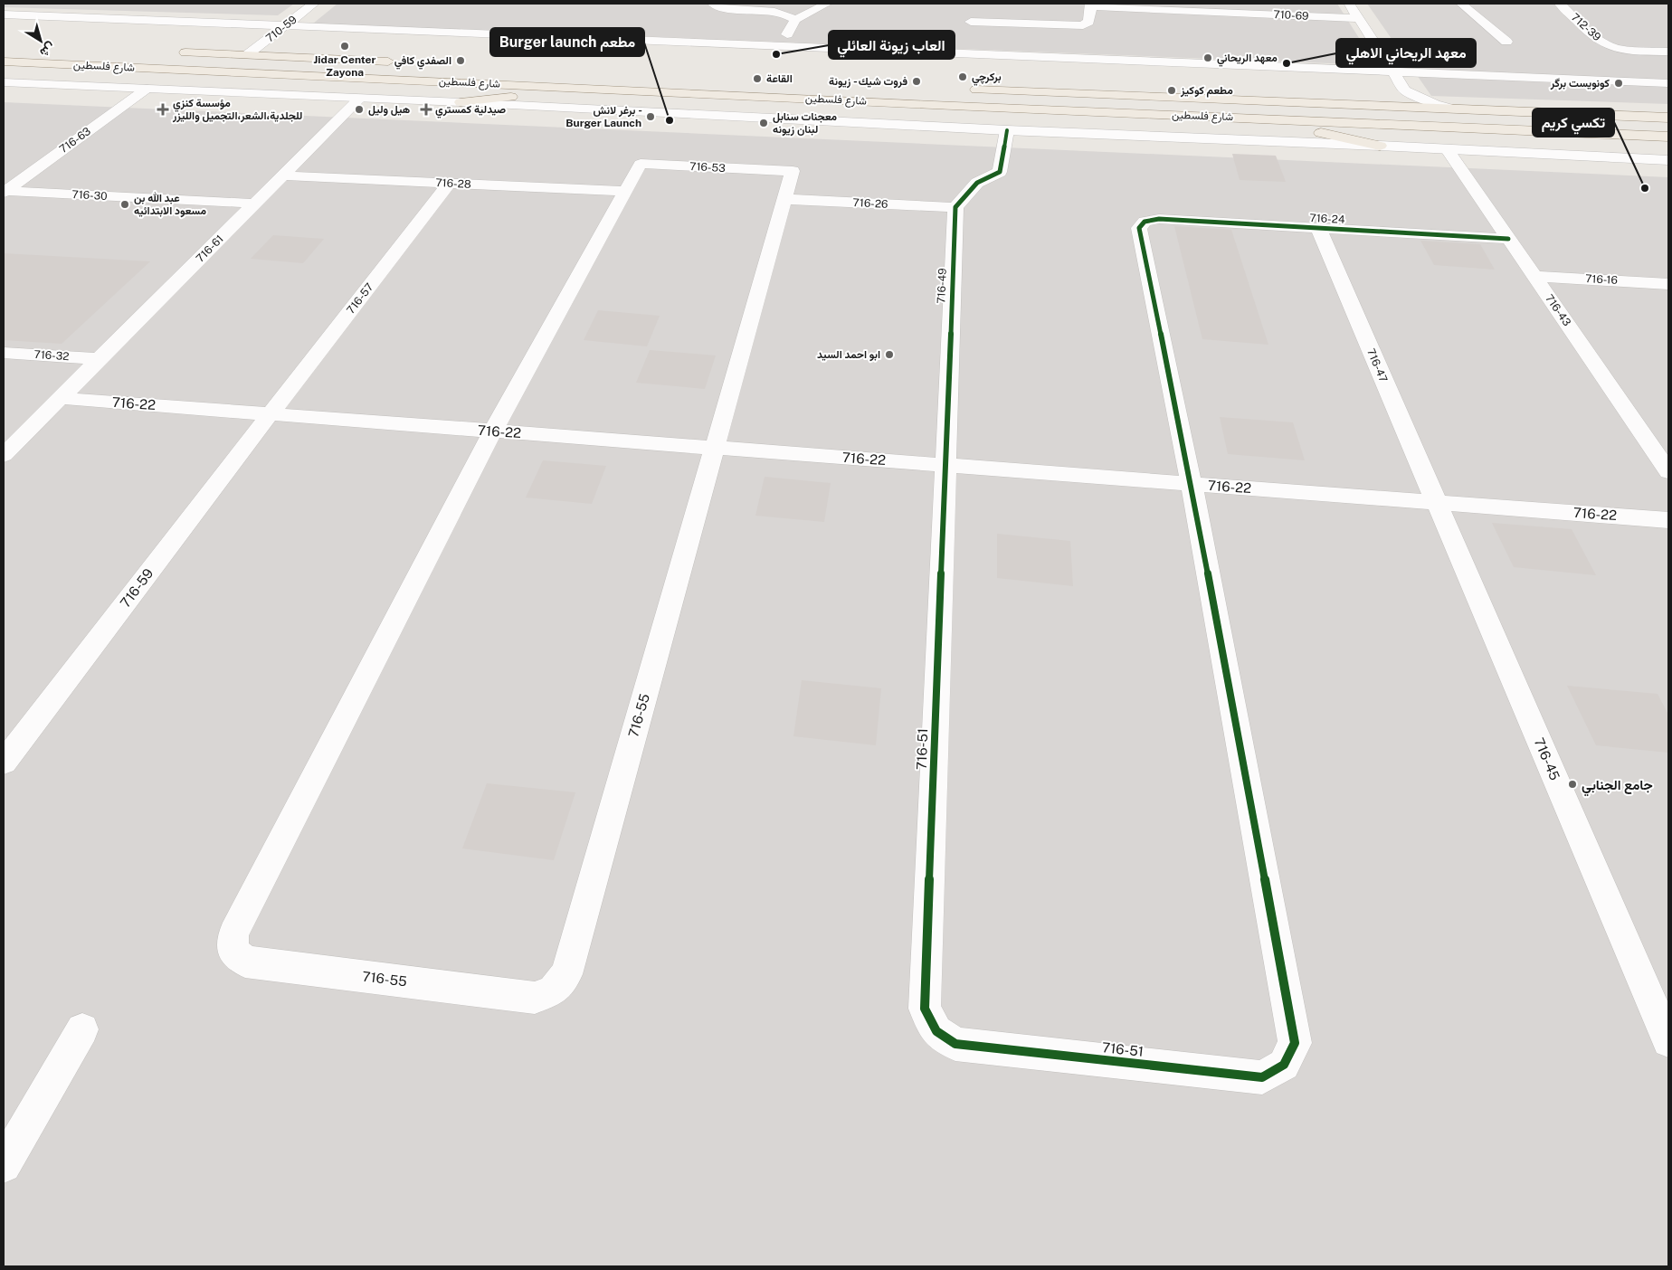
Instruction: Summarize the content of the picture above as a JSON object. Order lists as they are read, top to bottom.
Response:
{
  "streets": {
    "main road": ["شارع فلسطين"],
    "street": [
      "710-69",
      "712-39",
      "710-59",
      "716-63",
      "716-53",
      "716-28",
      "716-30",
      "716-26",
      "716-24",
      "716-61",
      "716-16",
      "716-49",
      "716-57",
      "716-43",
      "716-32",
      "716-47",
      "716-22",
      "716-59",
      "716-55",
      "716-51",
      "716-45"
    ]
  },
  "crossings": [
    ["716-63", "716-30"],
    ["716-53", "716-28"],
    ["716-53", "716-26"],
    ["716-53", "716-22"],
    ["716-53", "716-55"],
    ["716-28", "716-61"],
    ["716-28", "716-57"],
    ["716-30", "716-61"],
    ["716-26", "716-49"],
    ["716-24", "716-43"],
    ["716-24", "716-47"],
    ["716-24", "716-22"],
    ["716-24", "716-51"],
    ["716-61", "716-32"],
    ["716-61", "716-22"],
    ["716-16", "716-43"],
    ["716-49", "716-22"],
    ["716-49", "716-51"],
    ["716-57", "716-22"],
    ["716-57", "716-59"],
    ["716-47", "716-22"],
    ["716-47", "716-45"],
    ["716-22", "716-59"],
    ["716-22", "716-55"],
    ["716-22", "716-51"],
    ["716-22", "716-45"]
  ],
  "places": {
    "other": [
      "Jidar Center Zayona",
      "العاب زيونة العائلي",
      "معهد الريحاني",
      "الصفدي كافي",
      "معهد الريحاني الاهلي",
      "بركرچي",
      "القاعة",
      "فروت شيك - زيونة",
      "كونويست برگر",
      "مطعم كوكيز",
      "هيل وليل",
      "برغر لانش - Burger Launch",
      "Burger launch مطعم",
      "معجنات سنابل لبنان زيونه",
      "تكسي كريم",
      "عبد الله بن مسعود الابتدائيه",
      "ابو احمد السيد",
      "جامع الجنابي"
    ],
    "health": ["مؤسسة كنزي للجلدية،الشعر،التجميل والليزر", "صيدلية كمستري"]
  },
  "north": "bottom right"
}
